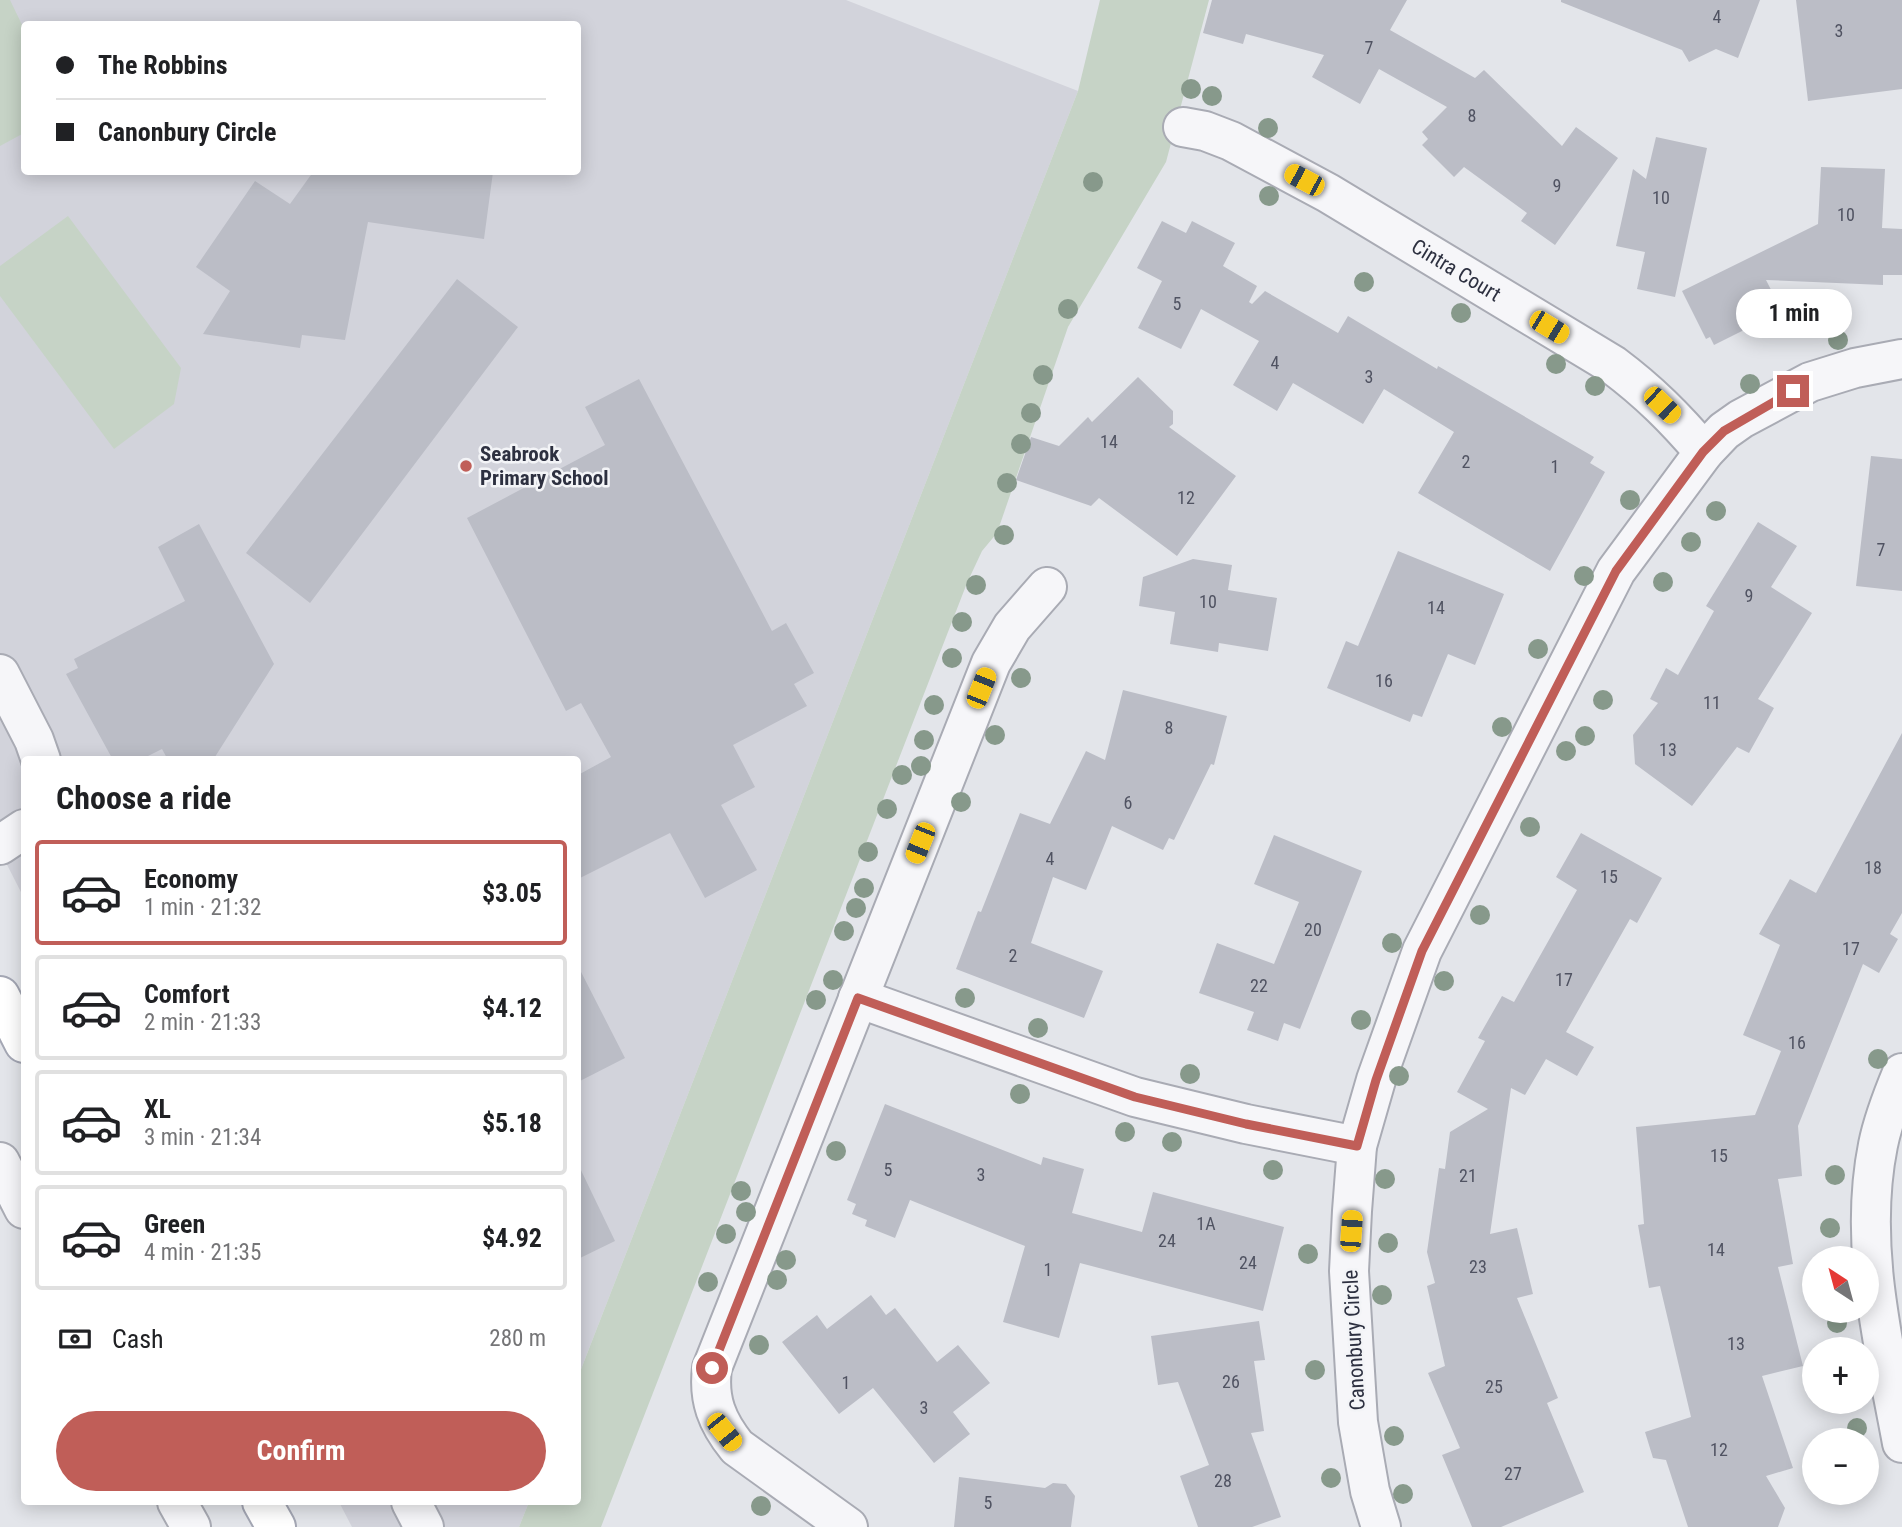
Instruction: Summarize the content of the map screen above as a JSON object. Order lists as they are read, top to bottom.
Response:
{
  "streets": {
    "street": ["Cintra Court", "Canonbury Circle"]
  },
  "crossings": [
    ["Cintra Court", "Canonbury Circle"]
  ],
  "places": ["Seabrook Primary School"],
  "house_numbers": [
    "4",
    "3",
    "7",
    "8",
    "9",
    "10",
    "10",
    "5",
    "4",
    "3",
    "14",
    "2",
    "1",
    "12",
    "7",
    "9",
    "10",
    "14",
    "16",
    "11",
    "8",
    "13",
    "6",
    "4",
    "18",
    "15",
    "20",
    "17",
    "2",
    "17",
    "22",
    "16",
    "15",
    "5",
    "3",
    "21",
    "1A",
    "24",
    "14",
    "24",
    "23",
    "1",
    "13",
    "26",
    "1",
    "25",
    "3",
    "12",
    "27",
    "28",
    "5"
  ],
  "north": "top left",
  "page": {
    "banner": ["The Robbins", "Canonbury Circle"],
    "bubble": "1 min",
    "heading": "Choose a ride",
    "list": [
      {
        "name": "Economy",
        "note": "1 min · 21:32",
        "value": "$3.05"
      },
      {
        "name": "Comfort",
        "note": "2 min · 21:33",
        "value": "$4.12"
      },
      {
        "name": "XL",
        "note": "3 min · 21:34",
        "value": "$5.18"
      },
      {
        "name": "Green",
        "note": "4 min · 21:35",
        "value": "$4.92"
      }
    ],
    "map_buttons": ["+", "−"],
    "pay": ["Cash", "280 m"],
    "buttons": "Confirm"
  }
}
